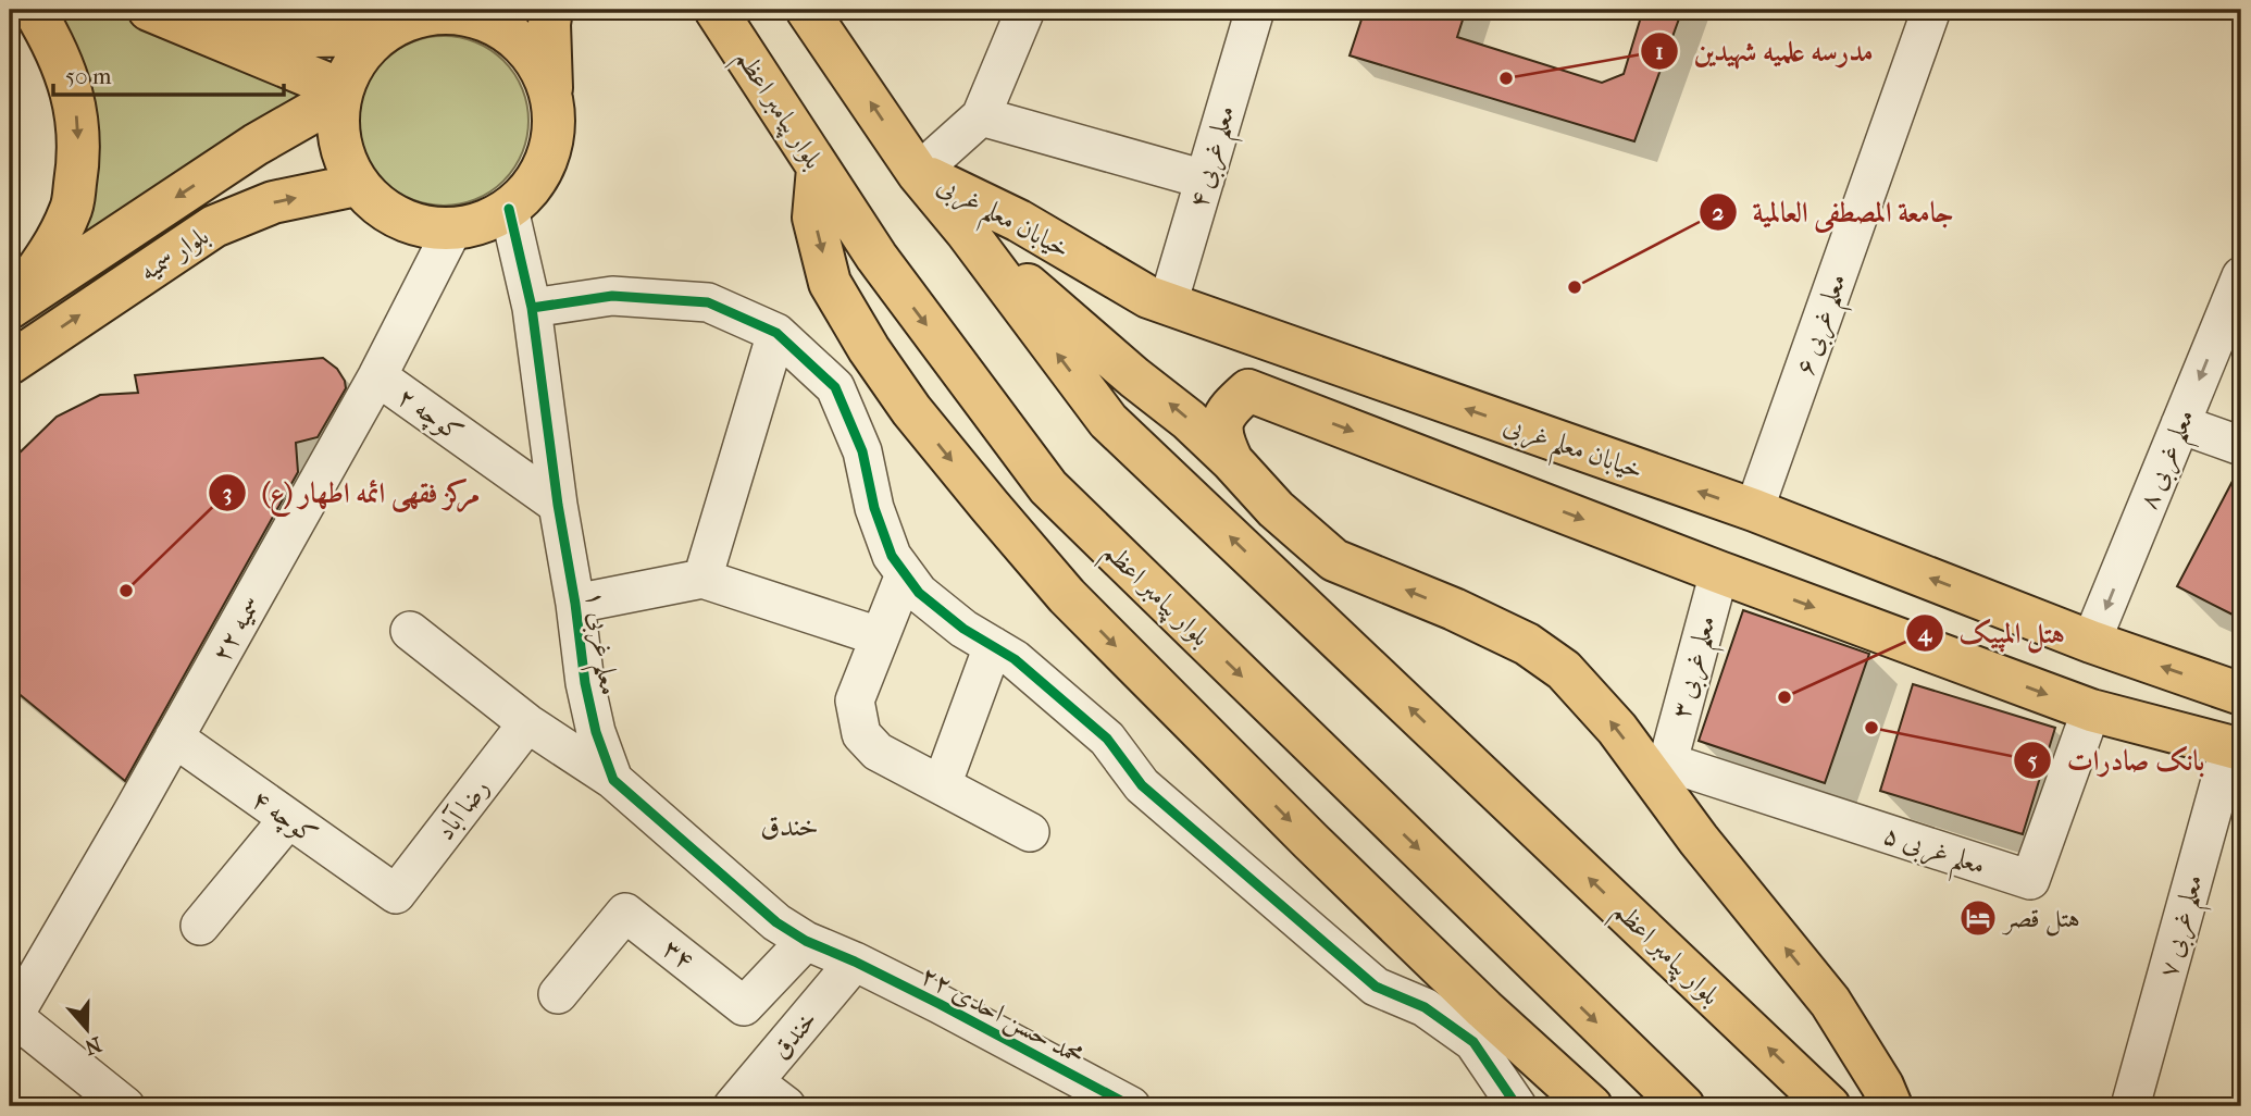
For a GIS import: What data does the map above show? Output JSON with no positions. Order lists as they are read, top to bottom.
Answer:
{
  "streets": {
    "main road": ["بلوار پیامبر اعظم", "خیابان معلم غربی", "بلوار سمیه"],
    "street": [
      "معلم غربی ۴",
      "معلم غربی ۶",
      "کوچه ۲",
      "معلم غربی ۸",
      "سمیه ۲۲",
      "معلم غربی ۱",
      "معلم غربی ۳",
      "رضا آباد",
      "کوچه ۴",
      "معلم غربی ۵",
      "معلم غربی ۷",
      "۳۴",
      "۲۲ محمد حسن احدی",
      "خندق"
    ]
  },
  "crossings": [
    ["معلم غربی ۴", "خیابان معلم غربی"],
    ["خیابان معلم غربی", "معلم غربی ۶"],
    ["خیابان معلم غربی", "معلم غربی ۸"],
    ["بلوار سمیه", "سمیه ۲۲"],
    ["بلوار سمیه", "معلم غربی ۱"],
    ["کوچه ۲", "سمیه ۲۲"],
    ["کوچه ۲", "معلم غربی ۱"],
    ["سمیه ۲۲", "معلم غربی ۱"],
    ["سمیه ۲۲", "کوچه ۴"],
    ["معلم غربی ۱", "۳۴"],
    ["معلم غربی ۱", "۲۲ محمد حسن احدی"],
    ["معلم غربی ۱", "خندق"],
    ["معلم غربی ۳", "معلم غربی ۵"],
    ["رضا آباد", "کوچه ۴"],
    ["۲۲ محمد حسن احدی", "خندق"]
  ],
  "one_way": ["معلم غربی ۸"],
  "districts": ["خندق"],
  "places": {
    "other": [
      "مدرسه علمیه شهیدین",
      "جامعة المصطفی العالمیة",
      "مرکز فقهی ائمه اطهار (ع)",
      "هتل المپیک",
      "بانک صادرات"
    ],
    "hotel": ["هتل قصر"]
  },
  "scale_bar": "50 m",
  "north": "bottom"
}
